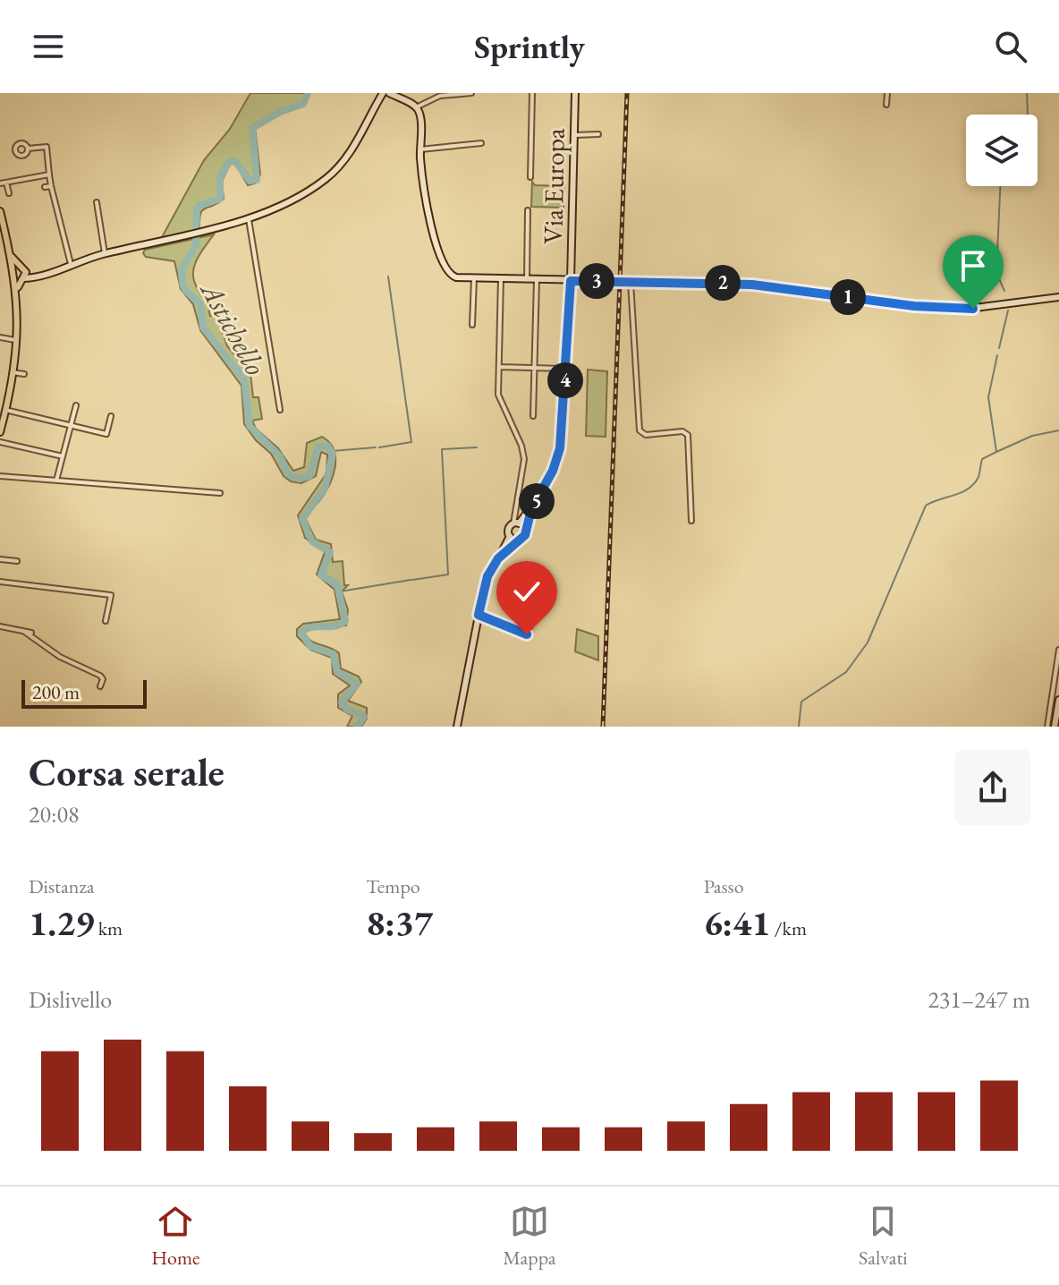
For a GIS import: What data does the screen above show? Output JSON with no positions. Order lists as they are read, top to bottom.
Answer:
{
  "streets": {
    "street": ["Via Europa"]
  },
  "water": ["Astichello"],
  "scale_bar": "200 m",
  "page": {
    "header": "Sprintly",
    "pins": [
      "3",
      "2",
      "1",
      "4",
      "5"
    ],
    "scale": "200 m",
    "heading": ["Corsa serale", "20:08"],
    "stats": [
      ["Distanza", "1.29 km"],
      ["Tempo", "8:37"],
      ["Passo", "6:41 /km"]
    ],
    "chart": ["Dislivello", "231–247 m"],
    "tabs": ["Home", "Mappa", "Salvati"]
  }
}
